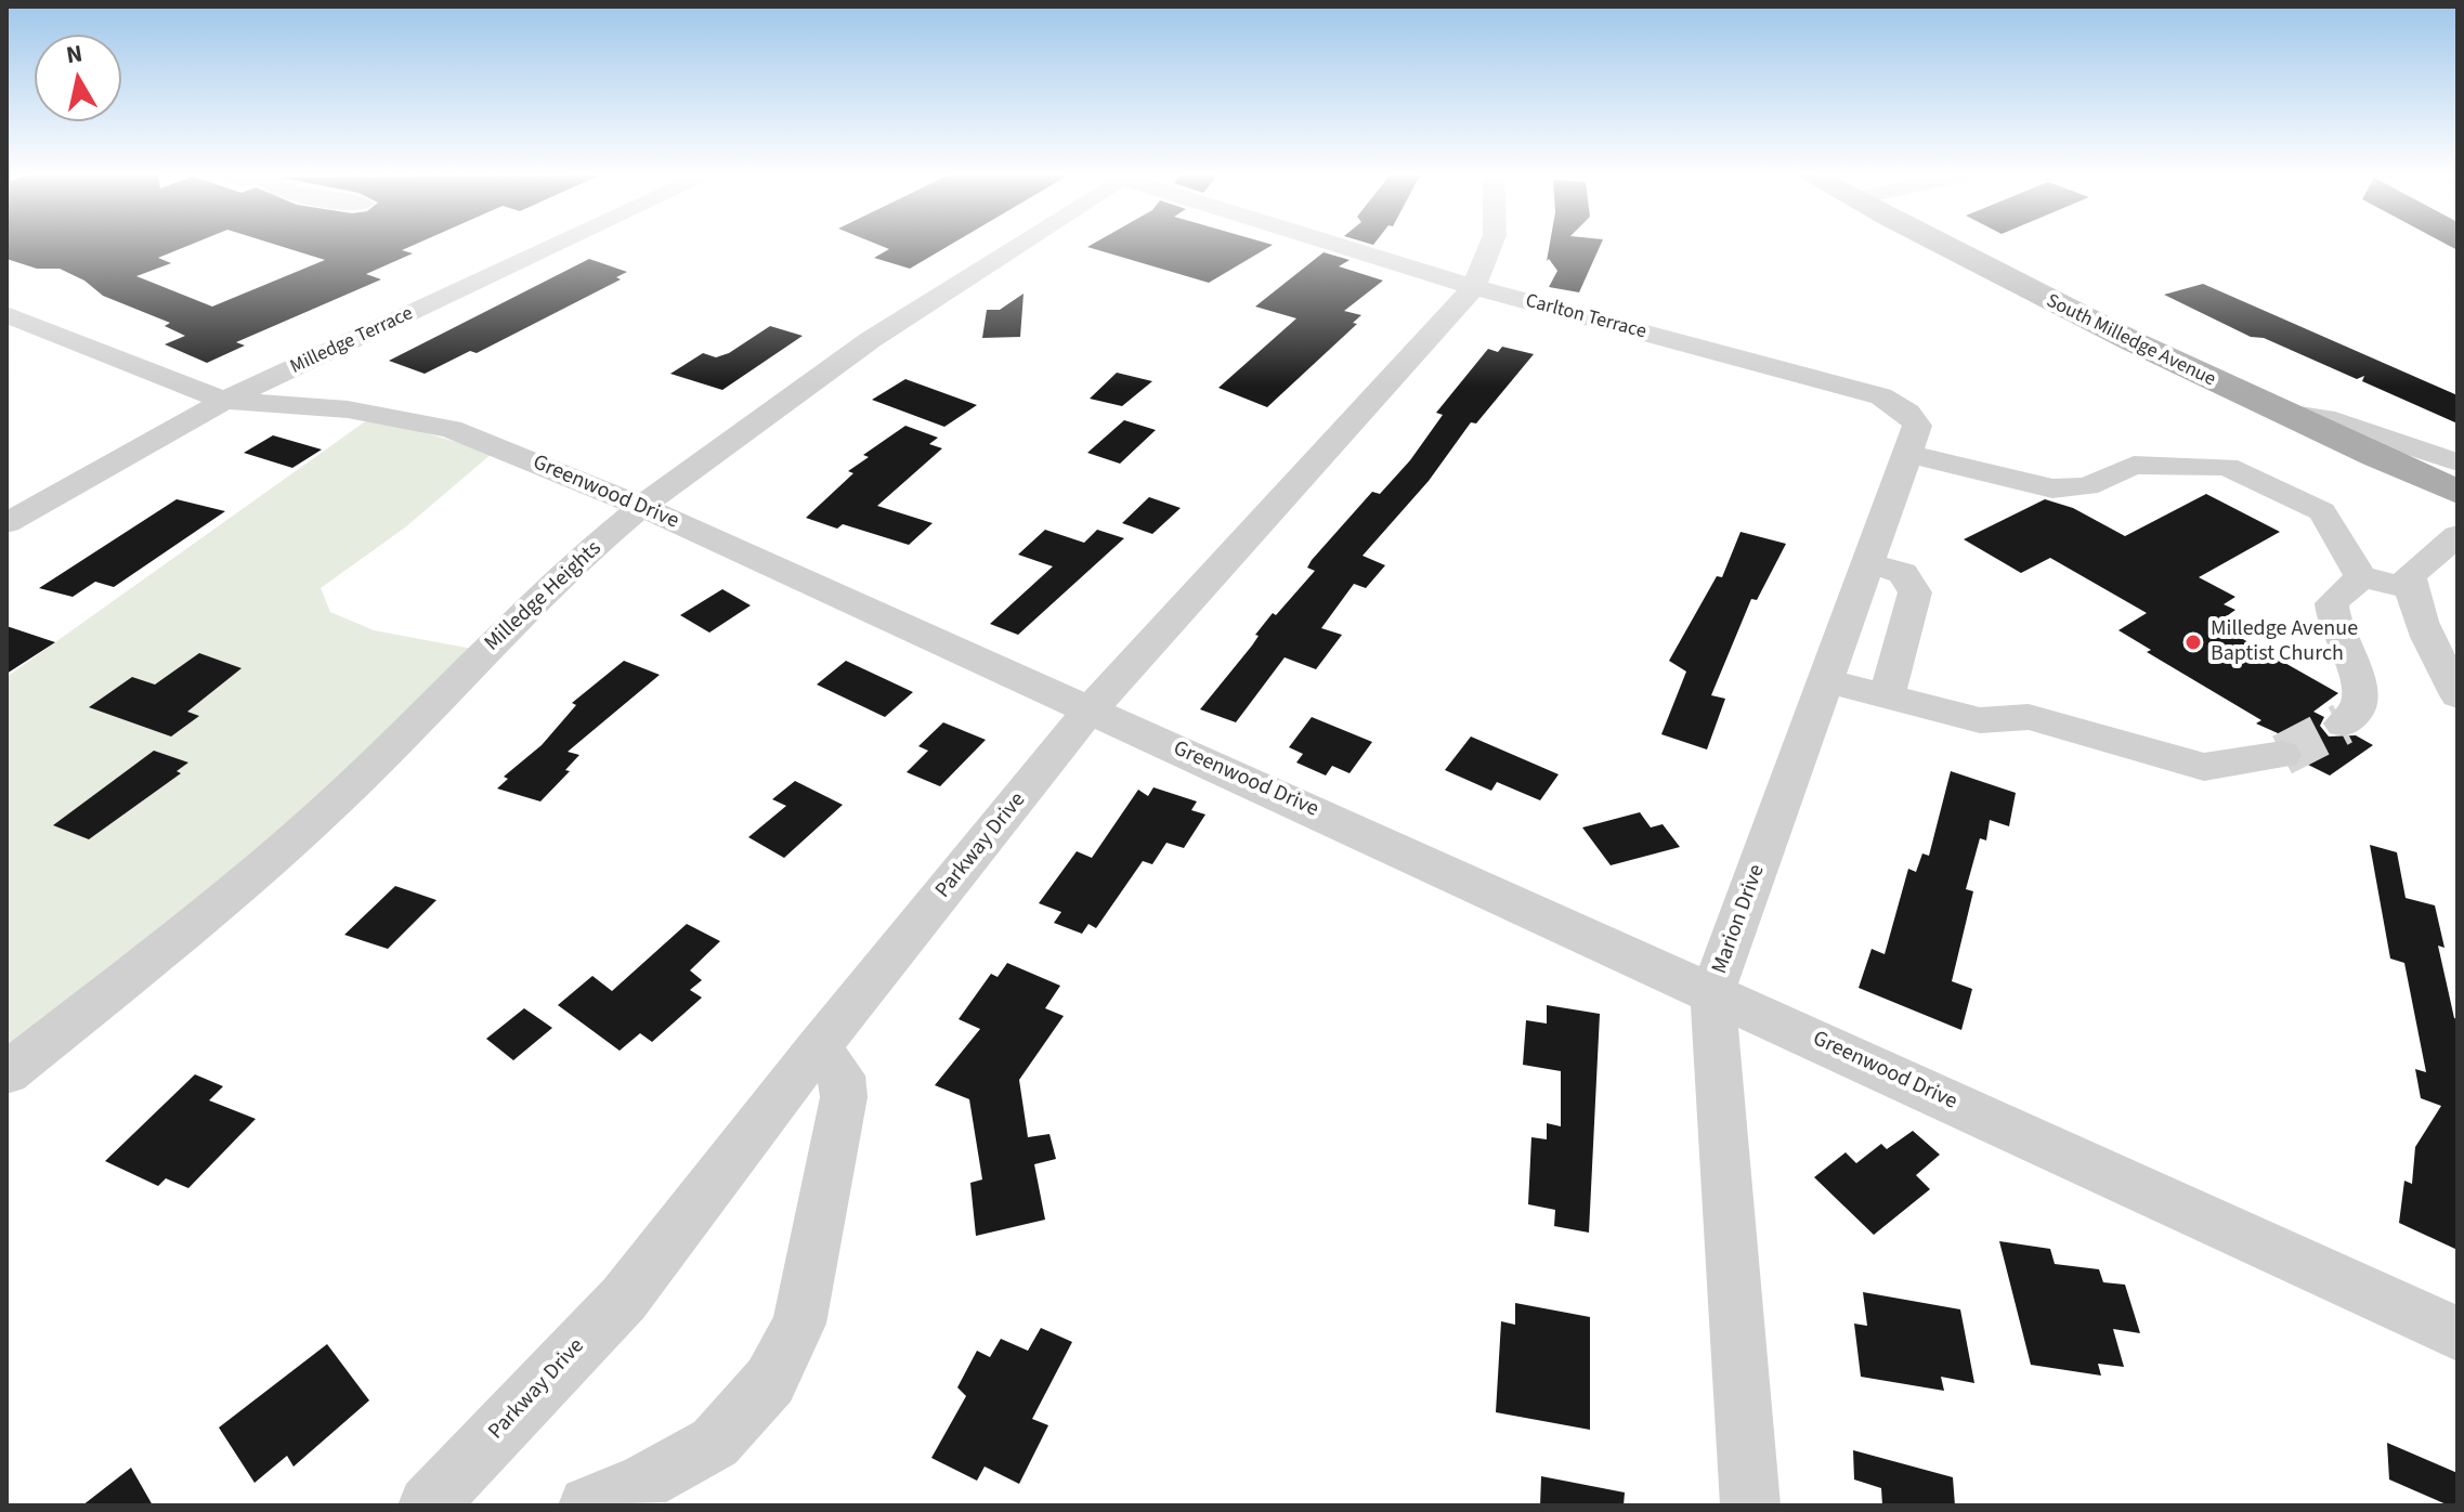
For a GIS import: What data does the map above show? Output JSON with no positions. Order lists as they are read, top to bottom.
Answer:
{
  "streets": {
    "main road": ["South Milledge Avenue"],
    "street": [
      "Carlton Terrace",
      "Milledge Terrace",
      "Greenwood Drive",
      "Milledge Heights",
      "Parkway Drive",
      "Marion Drive"
    ]
  },
  "crossings": [
    ["Carlton Terrace", "Parkway Drive"],
    ["Carlton Terrace", "Marion Drive"],
    ["Milledge Terrace", "Greenwood Drive"],
    ["Greenwood Drive", "Milledge Heights"],
    ["Greenwood Drive", "Parkway Drive"],
    ["Greenwood Drive", "Marion Drive"]
  ],
  "places": ["Milledge Avenue Baptist Church"],
  "north": "top"
}
